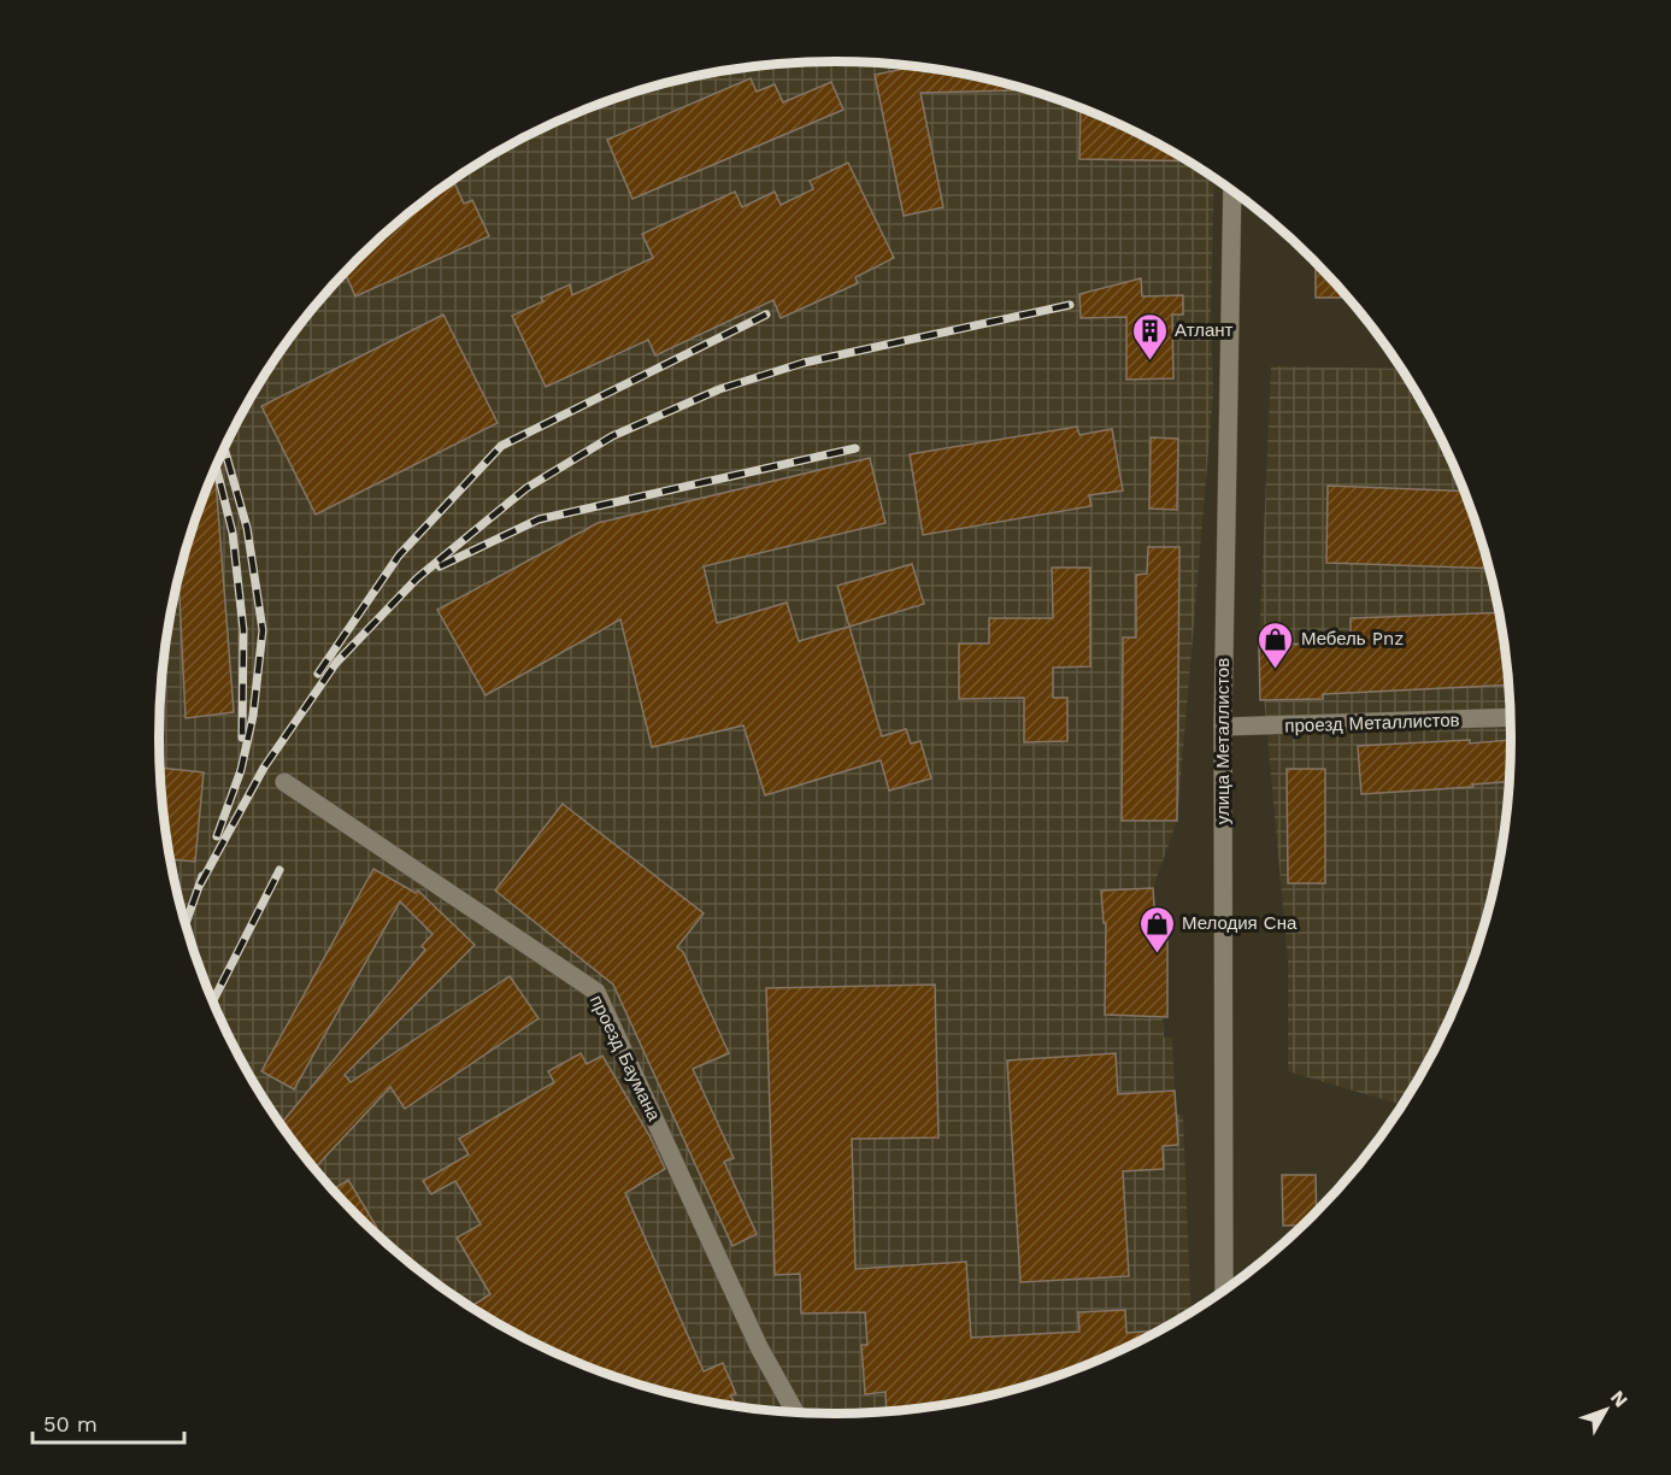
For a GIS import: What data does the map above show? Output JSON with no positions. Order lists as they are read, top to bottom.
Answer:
{
  "streets": {
    "street": ["проезд Металлистов", "улица Металлистов", "проезд Баумана"]
  },
  "crossings": [
    ["проезд Металлистов", "улица Металлистов"]
  ],
  "places": {
    "building": ["Атлант"],
    "shop": ["Мебель Pnz", "Мелодия Сна"]
  },
  "scale_bar": "50 m",
  "north": "top right"
}
